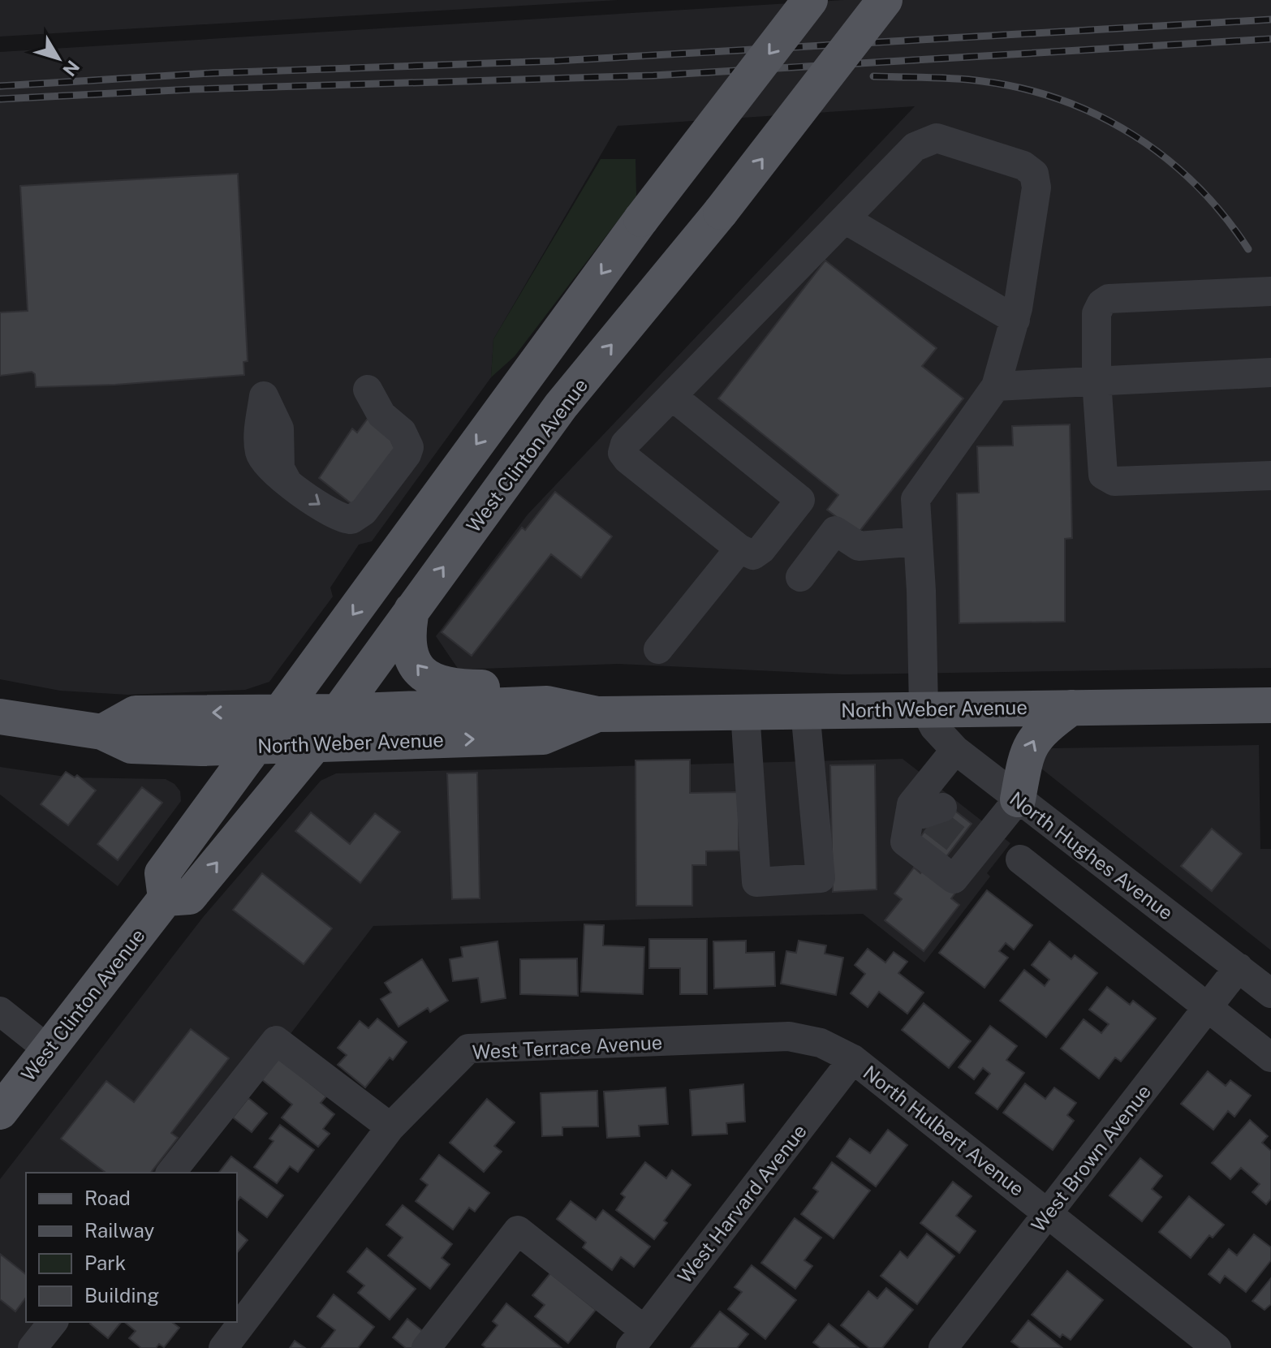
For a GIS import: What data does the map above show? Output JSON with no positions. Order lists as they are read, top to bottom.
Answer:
{
  "streets": {
    "main road": ["West Clinton Avenue", "North Weber Avenue"],
    "street": [
      "North Hughes Avenue",
      "West Terrace Avenue",
      "North Hulbert Avenue",
      "West Brown Avenue",
      "West Harvard Avenue"
    ]
  },
  "crossings": [
    ["West Clinton Avenue", "North Weber Avenue"],
    ["North Weber Avenue", "North Hughes Avenue"],
    ["North Hughes Avenue", "West Brown Avenue"],
    ["West Terrace Avenue", "North Hulbert Avenue"],
    ["West Terrace Avenue", "West Harvard Avenue"],
    ["North Hulbert Avenue", "West Brown Avenue"],
    ["North Hulbert Avenue", "West Harvard Avenue"]
  ],
  "legend": [
    "Road",
    "Railway",
    "Park",
    "Building"
  ],
  "north": "bottom right"
}
